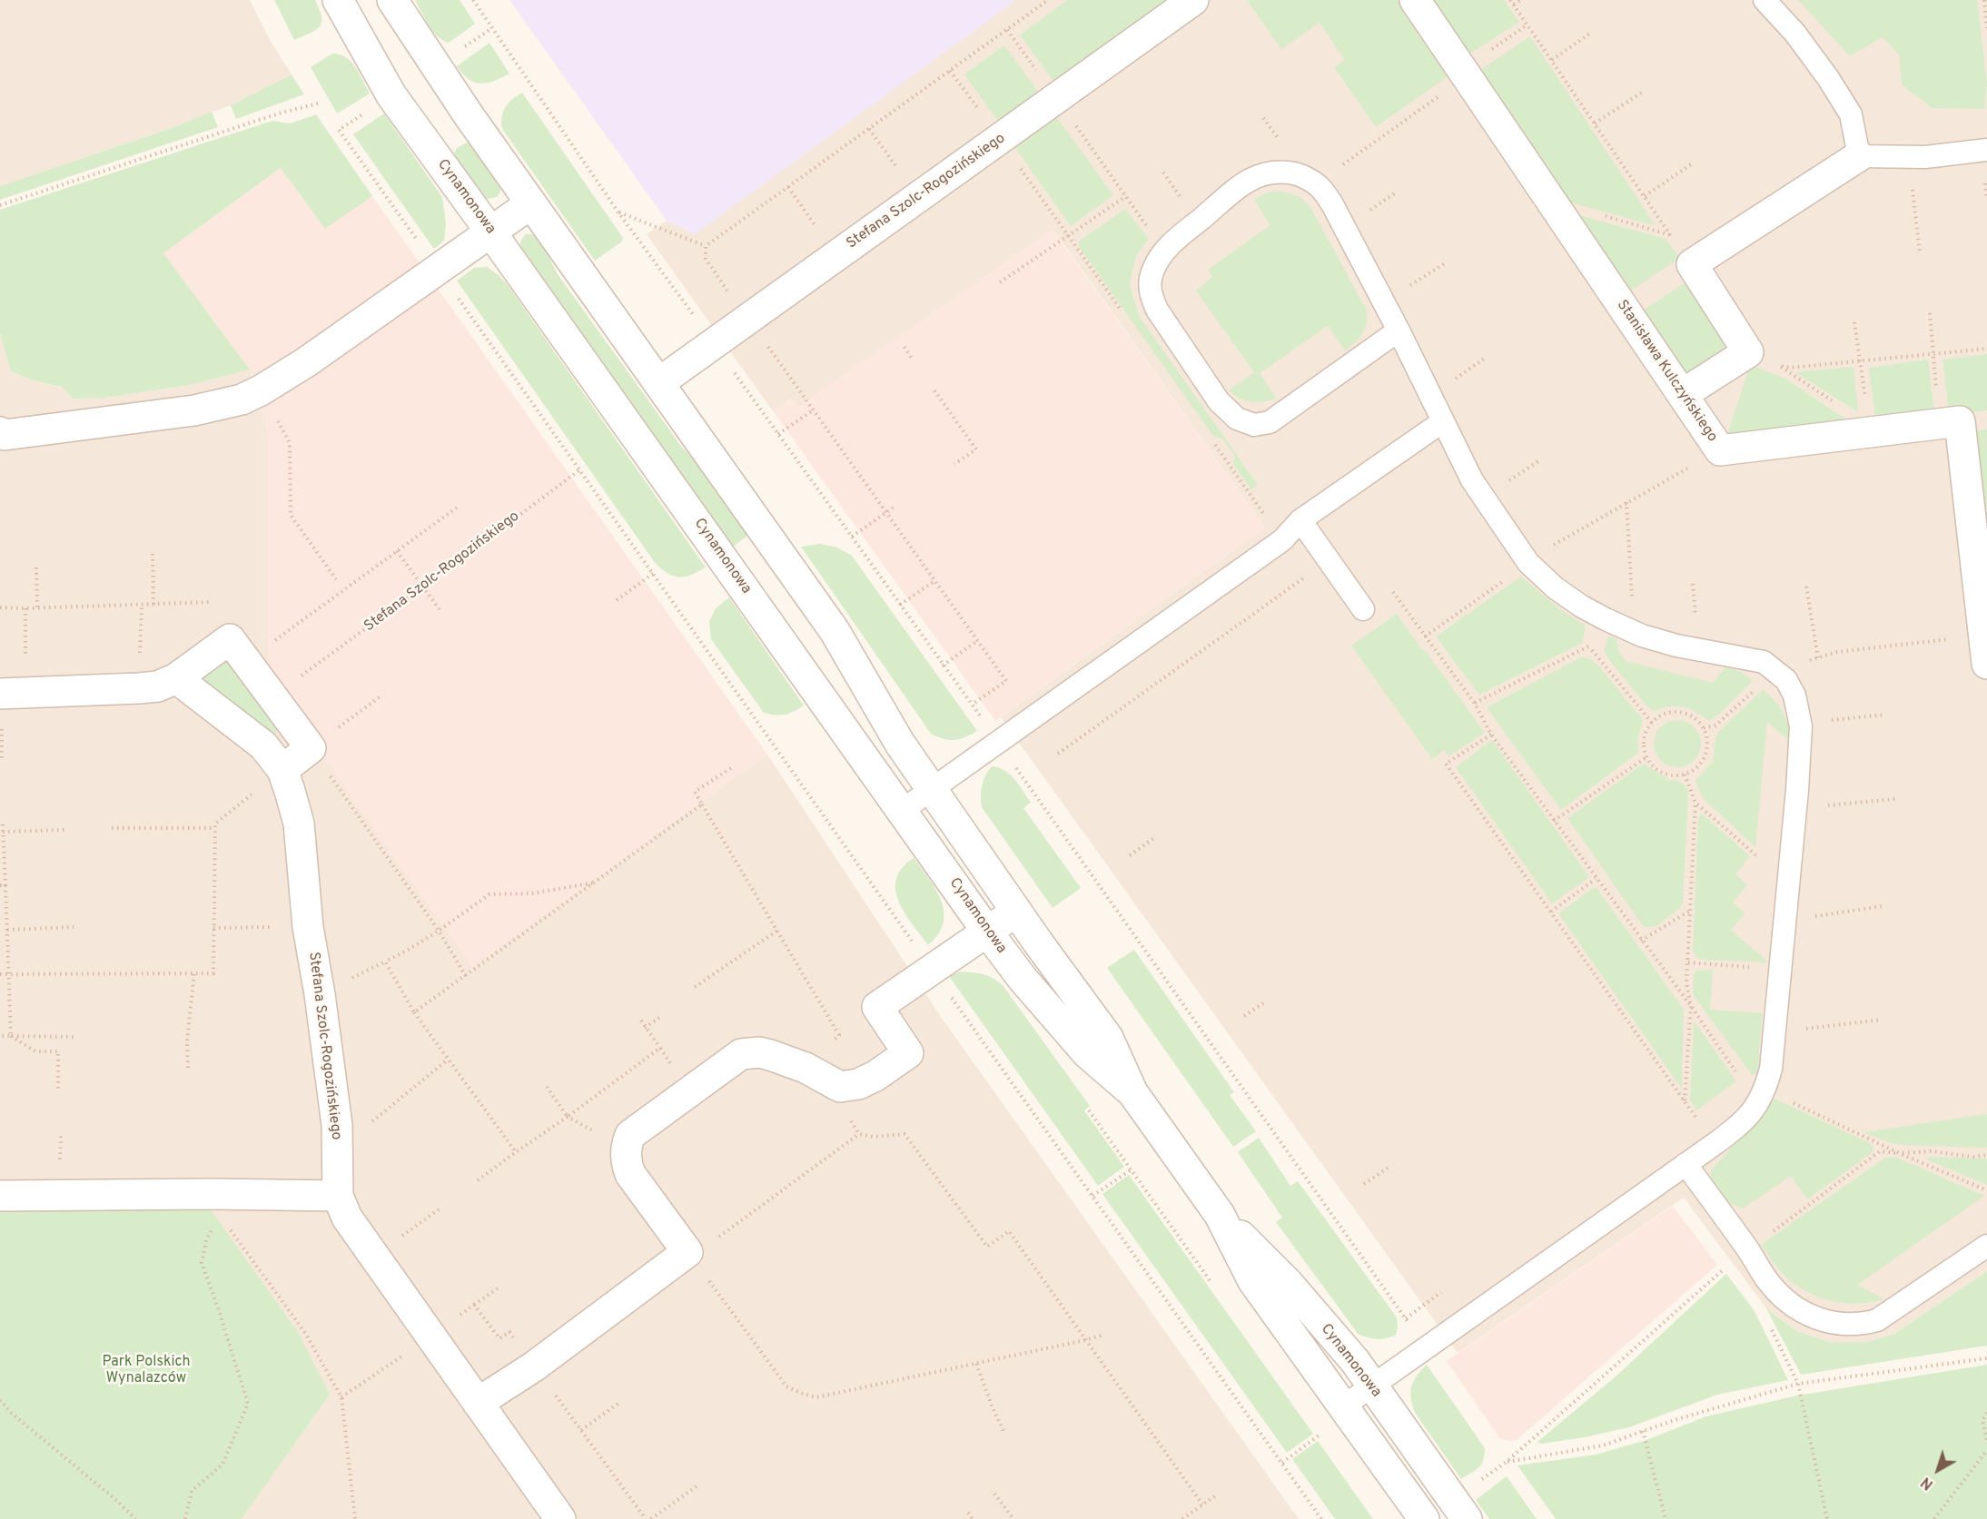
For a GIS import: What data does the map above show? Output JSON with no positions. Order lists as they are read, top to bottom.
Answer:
{
  "streets": {
    "street": ["Stefana Szolc-Rogozińskiego", "Cynamonowa", "Stanisława Kulczyńskiego"]
  },
  "crossings": [
    ["Stefana Szolc-Rogozińskiego", "Cynamonowa"]
  ],
  "parks": ["Park Polskich Wynalazców"],
  "north": "bottom left"
}
